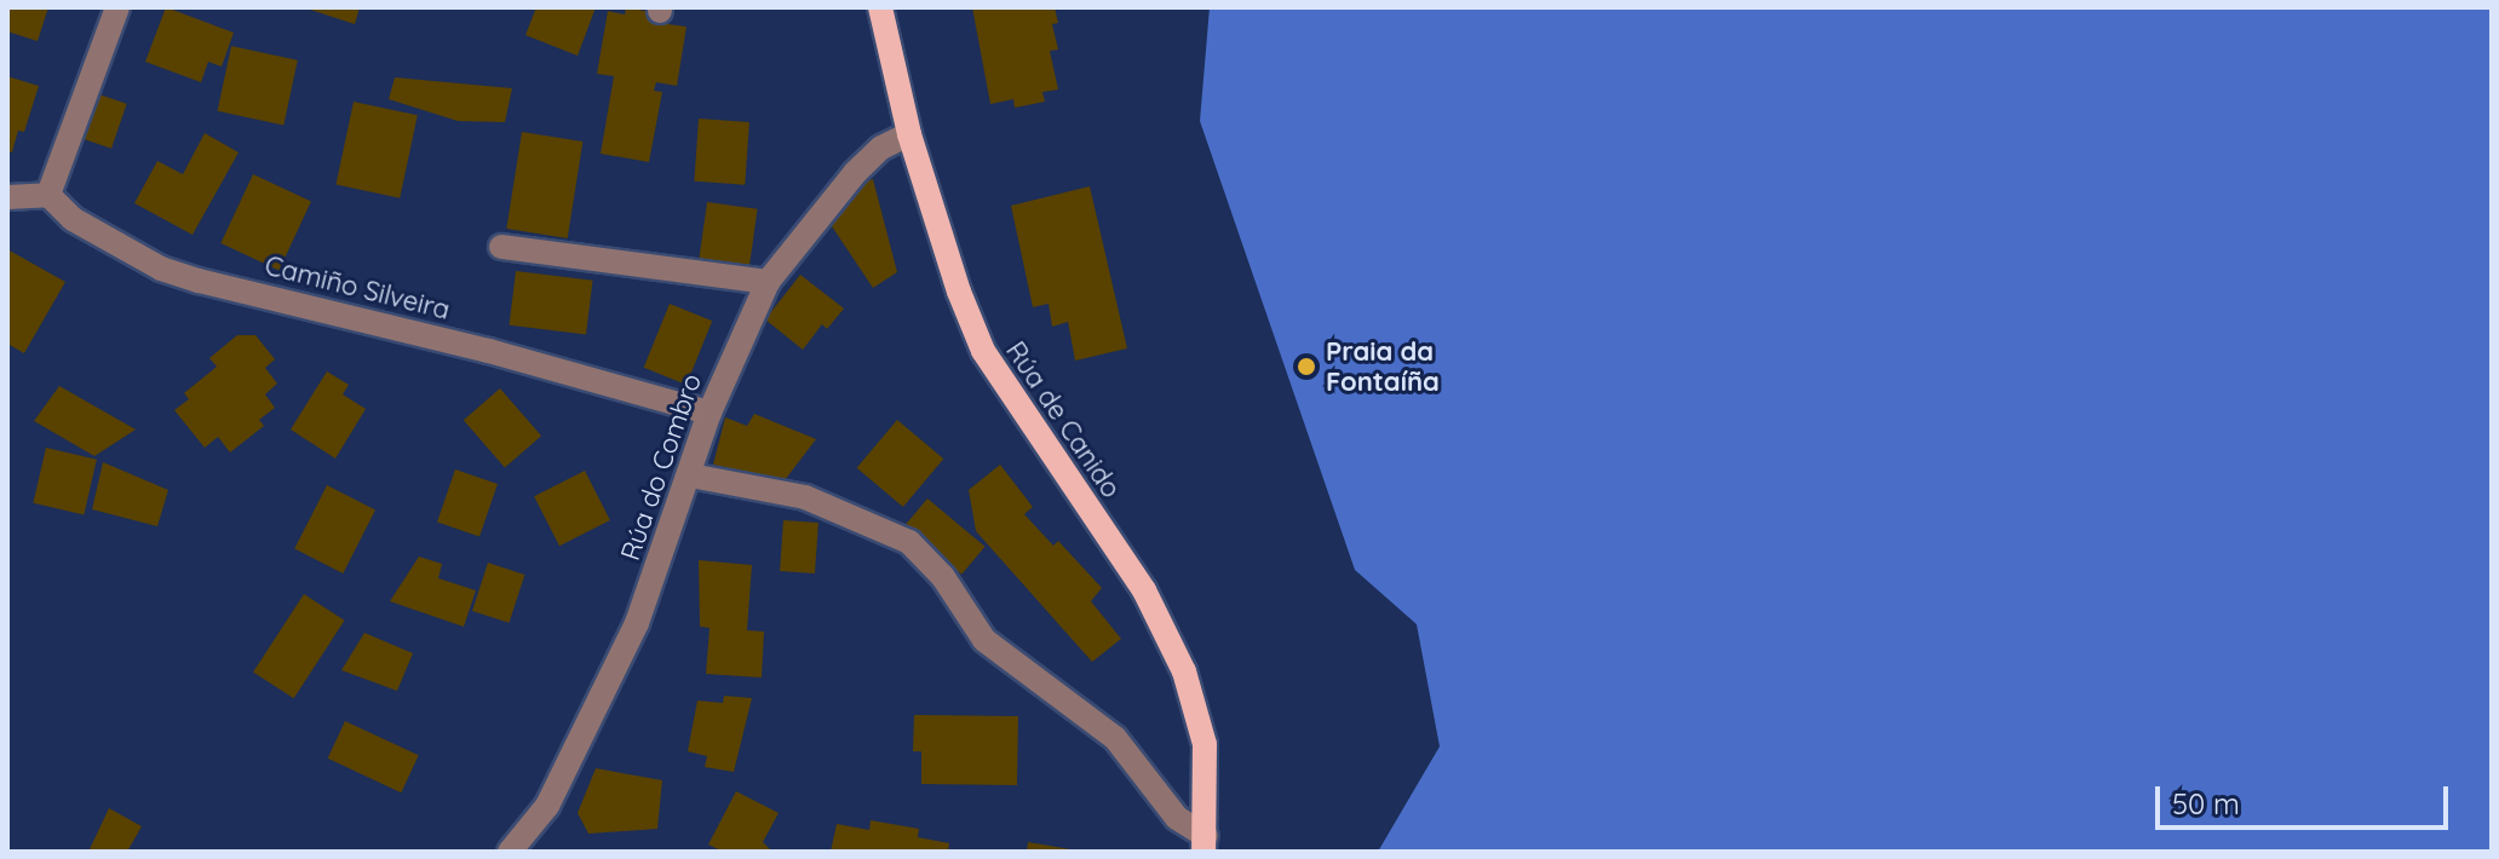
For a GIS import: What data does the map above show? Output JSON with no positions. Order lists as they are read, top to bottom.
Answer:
{
  "streets": {
    "main road": ["Rúa de Canido"],
    "street": ["Camiño Silveira", "Rúa do Combro"]
  },
  "crossings": [
    ["Camiño Silveira", "Rúa do Combro"],
    ["Rúa de Canido", "Rúa do Combro"]
  ],
  "places": ["Praia da Fontaíña"],
  "scale_bar": "50 m"
}
